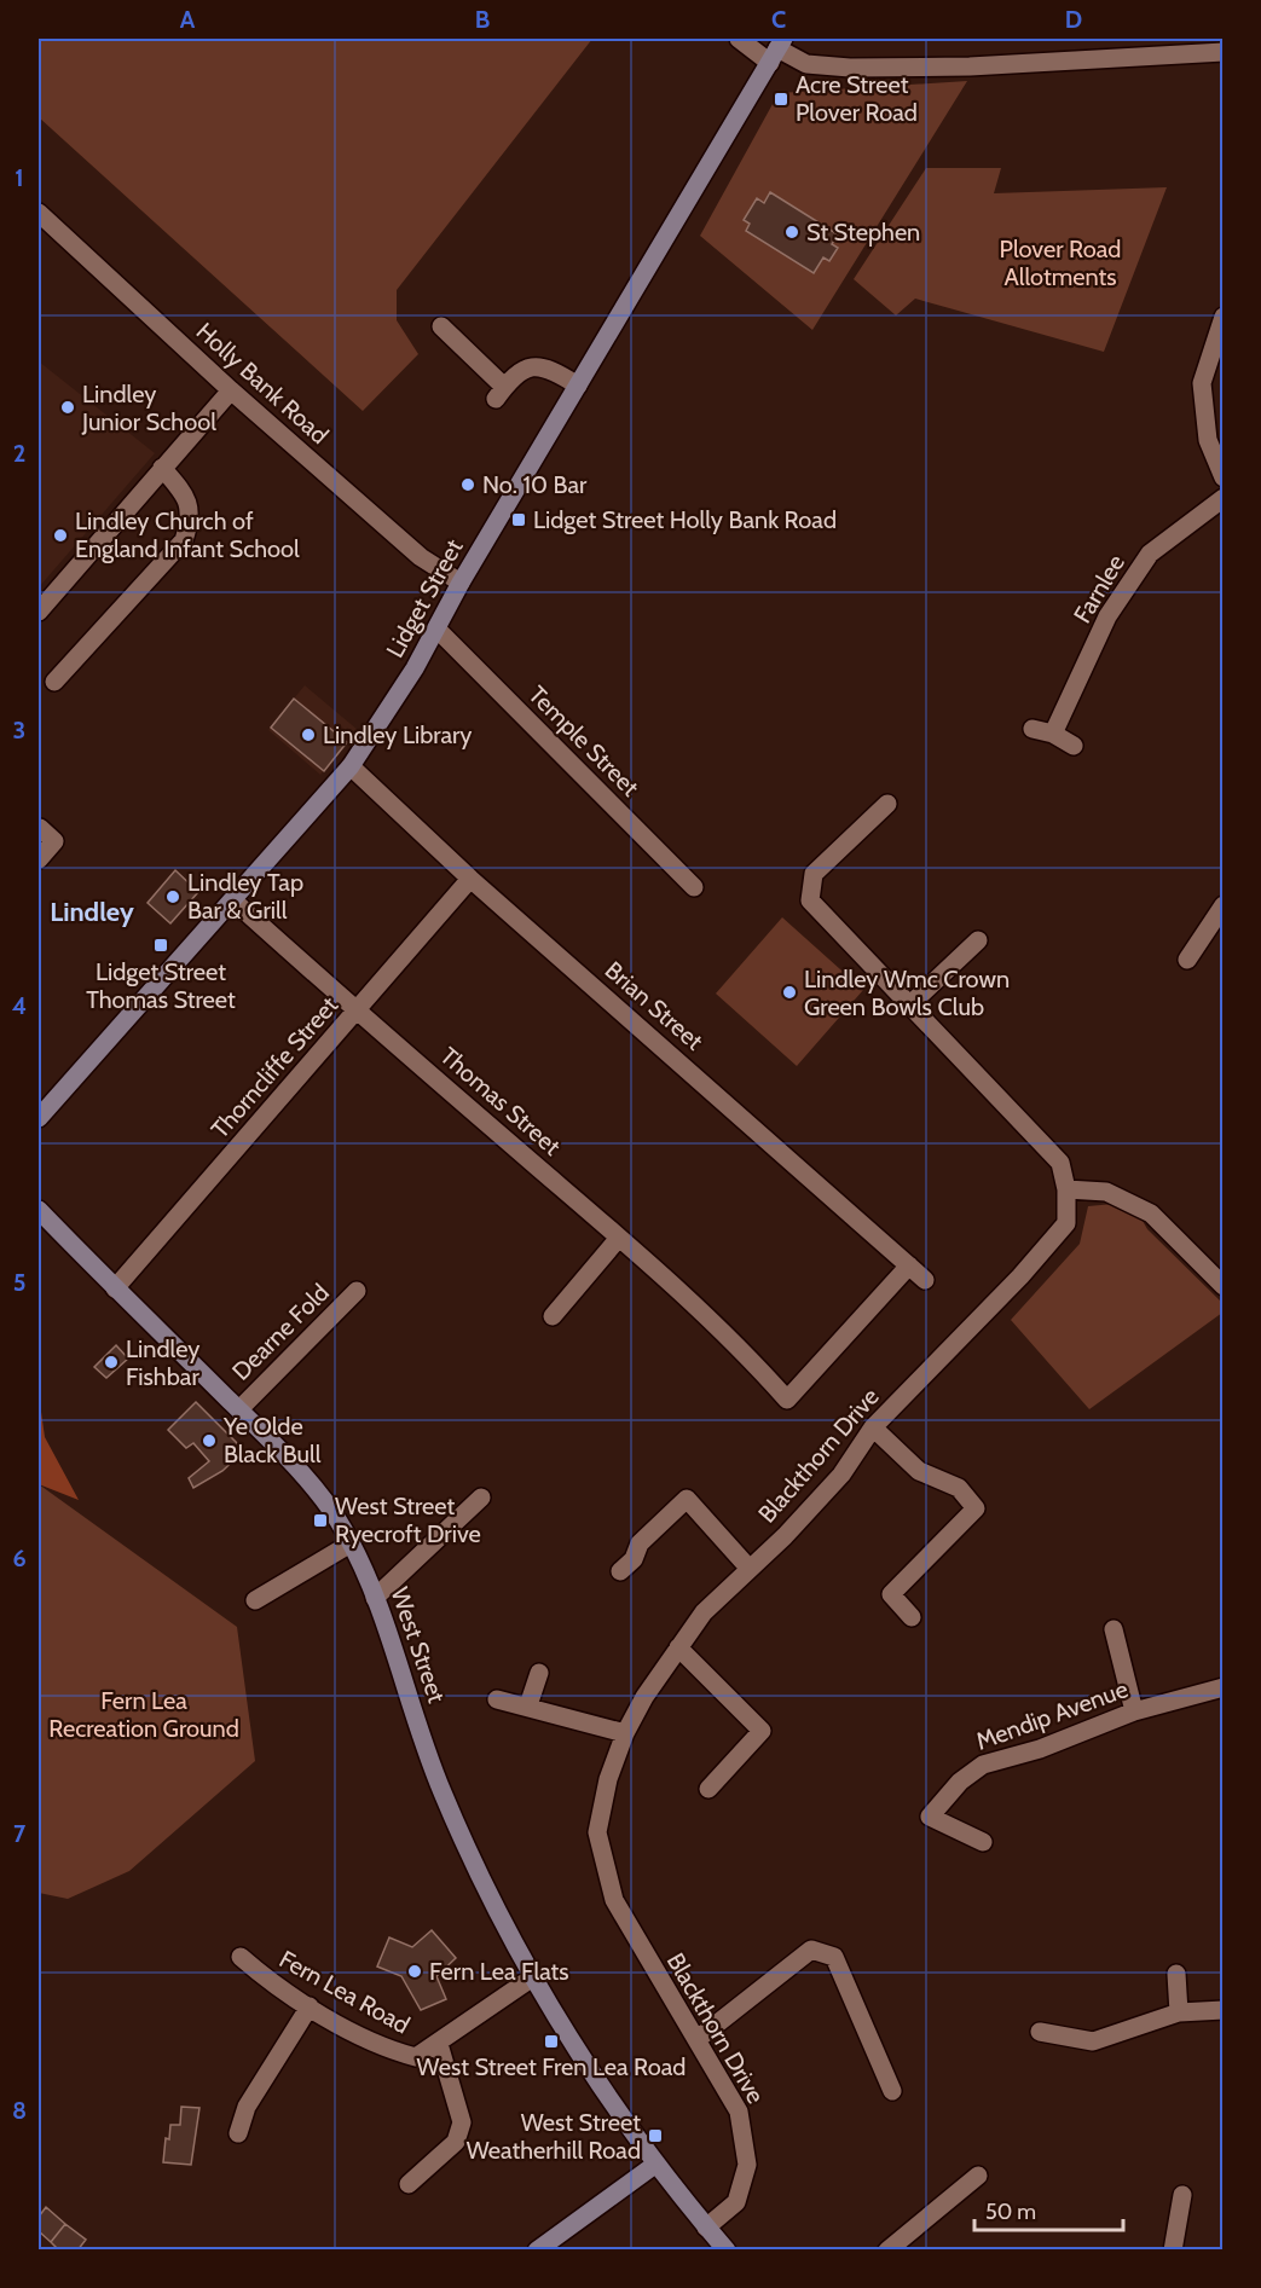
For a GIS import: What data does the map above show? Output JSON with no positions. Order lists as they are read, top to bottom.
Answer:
{
  "streets": {
    "street": [
      "Holly Bank Road",
      "Farnlee",
      "Lidget Street",
      "Temple Street",
      "Brian Street",
      "Thorncliffe Street",
      "Thomas Street",
      "Dearne Fold",
      "Blackthorn Drive",
      "West Street",
      "Mendip Avenue",
      "Fern Lea Road"
    ]
  },
  "crossings": [
    ["Holly Bank Road", "Lidget Street"],
    ["Lidget Street", "Temple Street"],
    ["Lidget Street", "Brian Street"],
    ["Lidget Street", "Thomas Street"],
    ["Brian Street", "Thorncliffe Street"],
    ["Brian Street", "Thomas Street"],
    ["Thorncliffe Street", "Thomas Street"],
    ["Thorncliffe Street", "West Street"],
    ["Dearne Fold", "West Street"],
    ["Blackthorn Drive", "West Street"],
    ["West Street", "Fern Lea Road"]
  ],
  "districts": ["Lindley"],
  "parks": ["Plover Road Allotments", "Fern Lea Recreation Ground"],
  "places": {
    "transit": [
      "Acre Street Plover Road",
      "Lidget Street Holly Bank Road",
      "Lidget Street Thomas Street",
      "West Street Ryecroft Drive",
      "West Street Fren Lea Road",
      "West Street Weatherhill Road"
    ],
    "other": [
      "St Stephen",
      "Lindley Junior School",
      "No. 10 Bar",
      "Lindley Church of England Infant School",
      "Lindley Library",
      "Lindley Tap Bar & Grill",
      "Lindley Wmc Crown Green Bowls Club",
      "Lindley Fishbar",
      "Ye Olde Black Bull",
      "Fern Lea Flats"
    ]
  },
  "scale_bar": "50 m",
  "grid": {
    "columns": [
      "A",
      "B",
      "C",
      "D"
    ],
    "rows": [
      "1",
      "2",
      "3",
      "4",
      "5",
      "6",
      "7",
      "8"
    ]
  }
}
